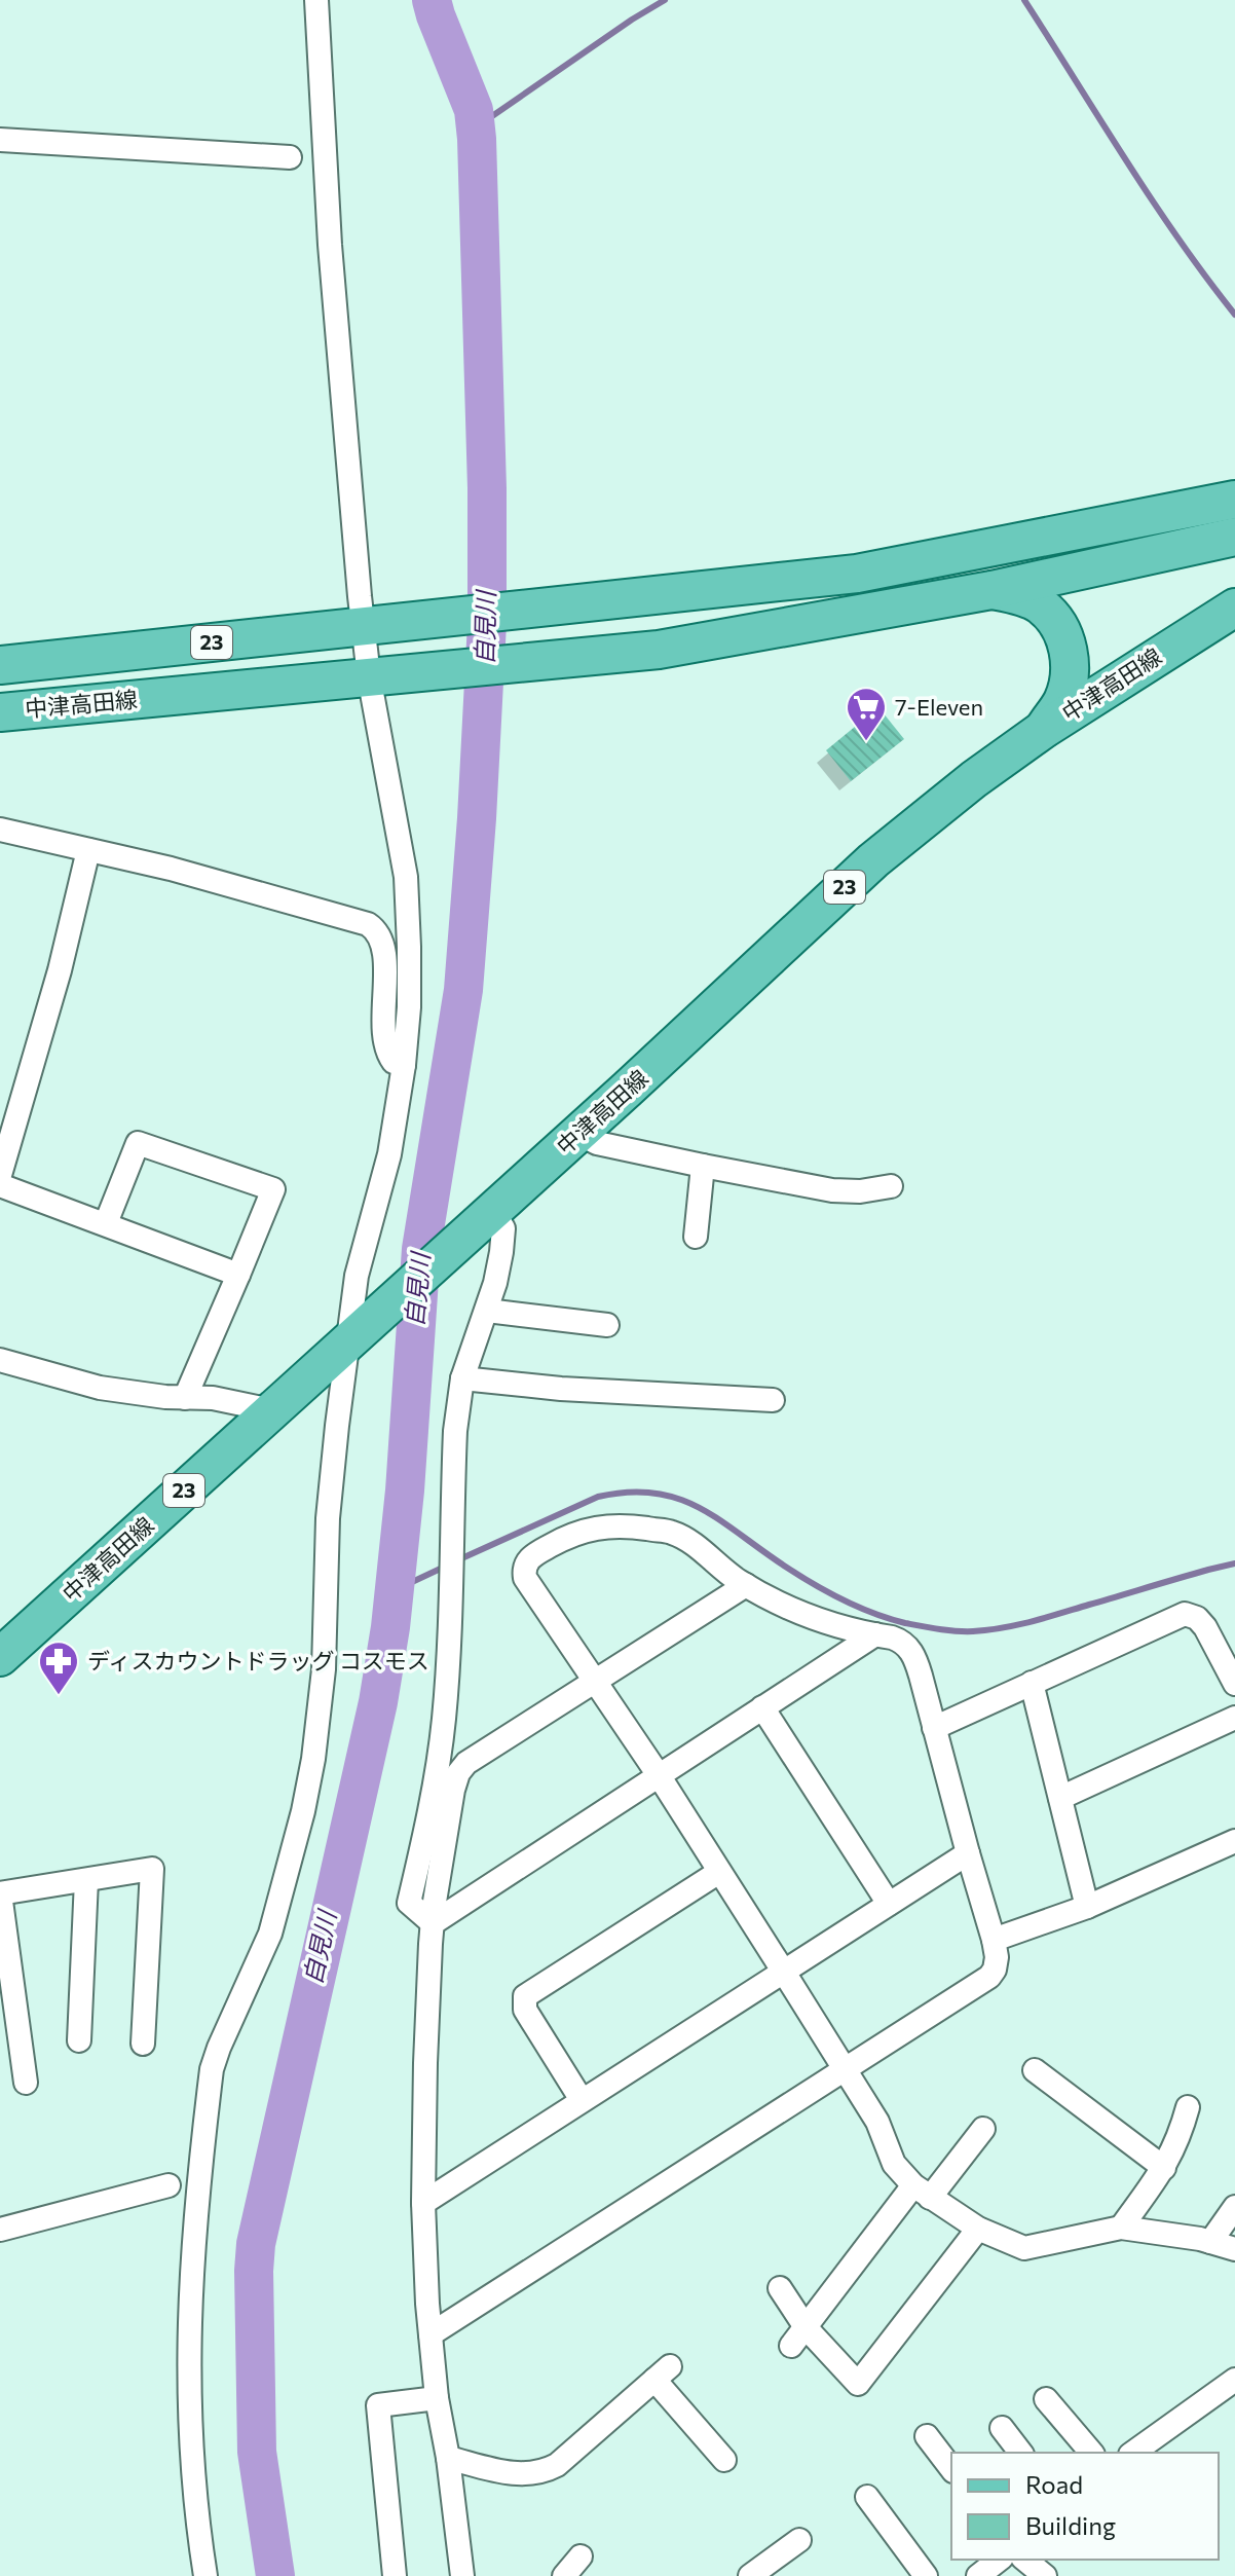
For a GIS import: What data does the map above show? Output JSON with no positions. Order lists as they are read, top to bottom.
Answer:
{
  "streets": {
    "main road": ["23", "中津高田線"]
  },
  "water": ["自見川"],
  "places": {
    "supermarket": ["7-Eleven"],
    "pharmacy": ["ディスカウントドラッグ コスモス"]
  },
  "legend": ["Road", "Building"]
}
